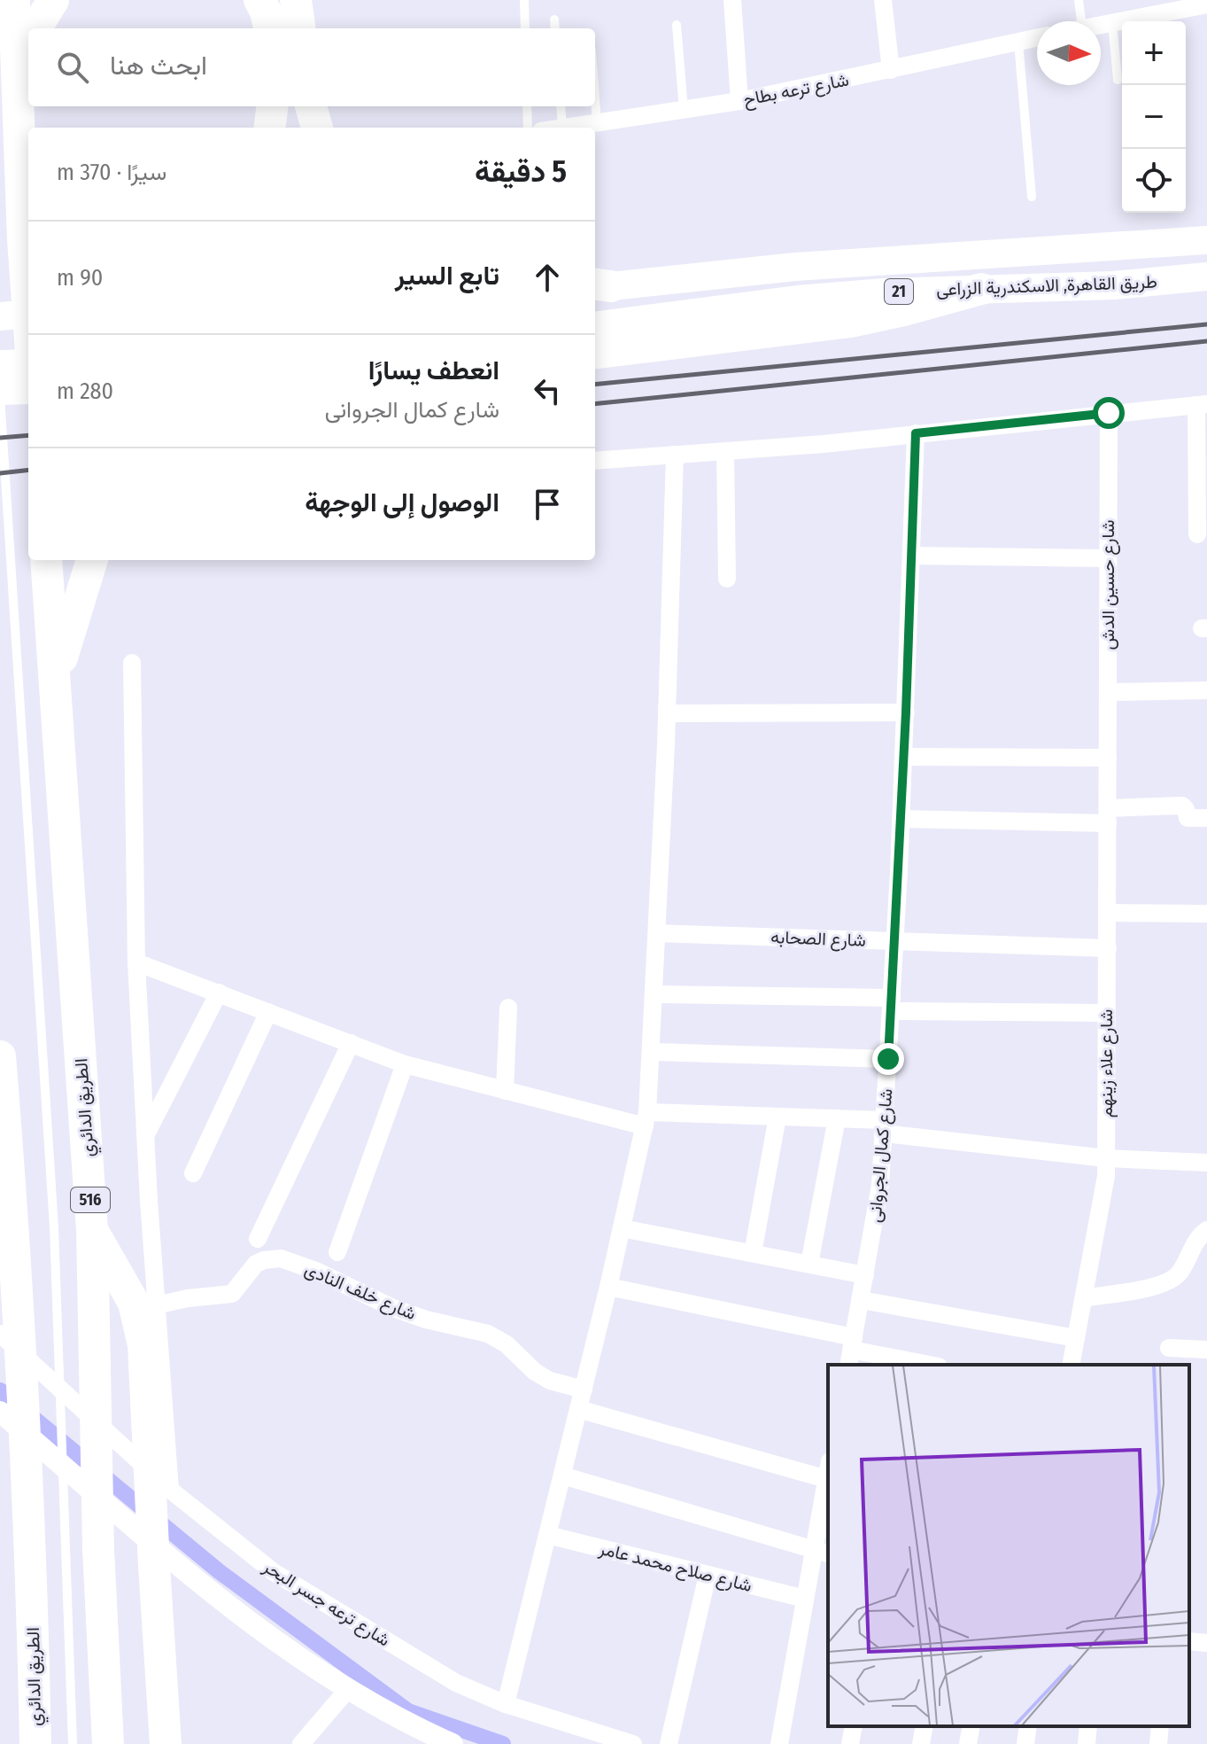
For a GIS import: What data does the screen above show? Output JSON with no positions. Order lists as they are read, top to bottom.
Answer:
{
  "streets": {
    "highway": [
      "طريق القاهرة, الاسكندرية الزراعى",
      "21",
      "الطريق الدائري",
      "516"
    ],
    "street": [
      "شارع ترعه بطاح",
      "شارع حسين الدش",
      "شارع الصحابه",
      "شارع علاء زينهم",
      "شارع كمال الجروانى",
      "شارع خلف النادى",
      "شارع صلاح محمد عامر",
      "شارع ترعه جسر البحر"
    ]
  },
  "crossings": [
    ["شارع حسين الدش", "شارع علاء زينهم"],
    ["شارع الصحابه", "شارع علاء زينهم"],
    ["شارع الصحابه", "شارع كمال الجروانى"]
  ],
  "north": "right",
  "page": {
    "map_buttons": ["+", "−"],
    "search": "ابحث هنا",
    "heading": ["5 دقيقة", "سيرًا · 370 m"],
    "list": [
      ["تابع السير", "90 m"],
      ["انعطف يسارًا", "شارع كمال الجروانى", "280 m"],
      "الوصول إلى الوجهة"
    ]
  }
}
